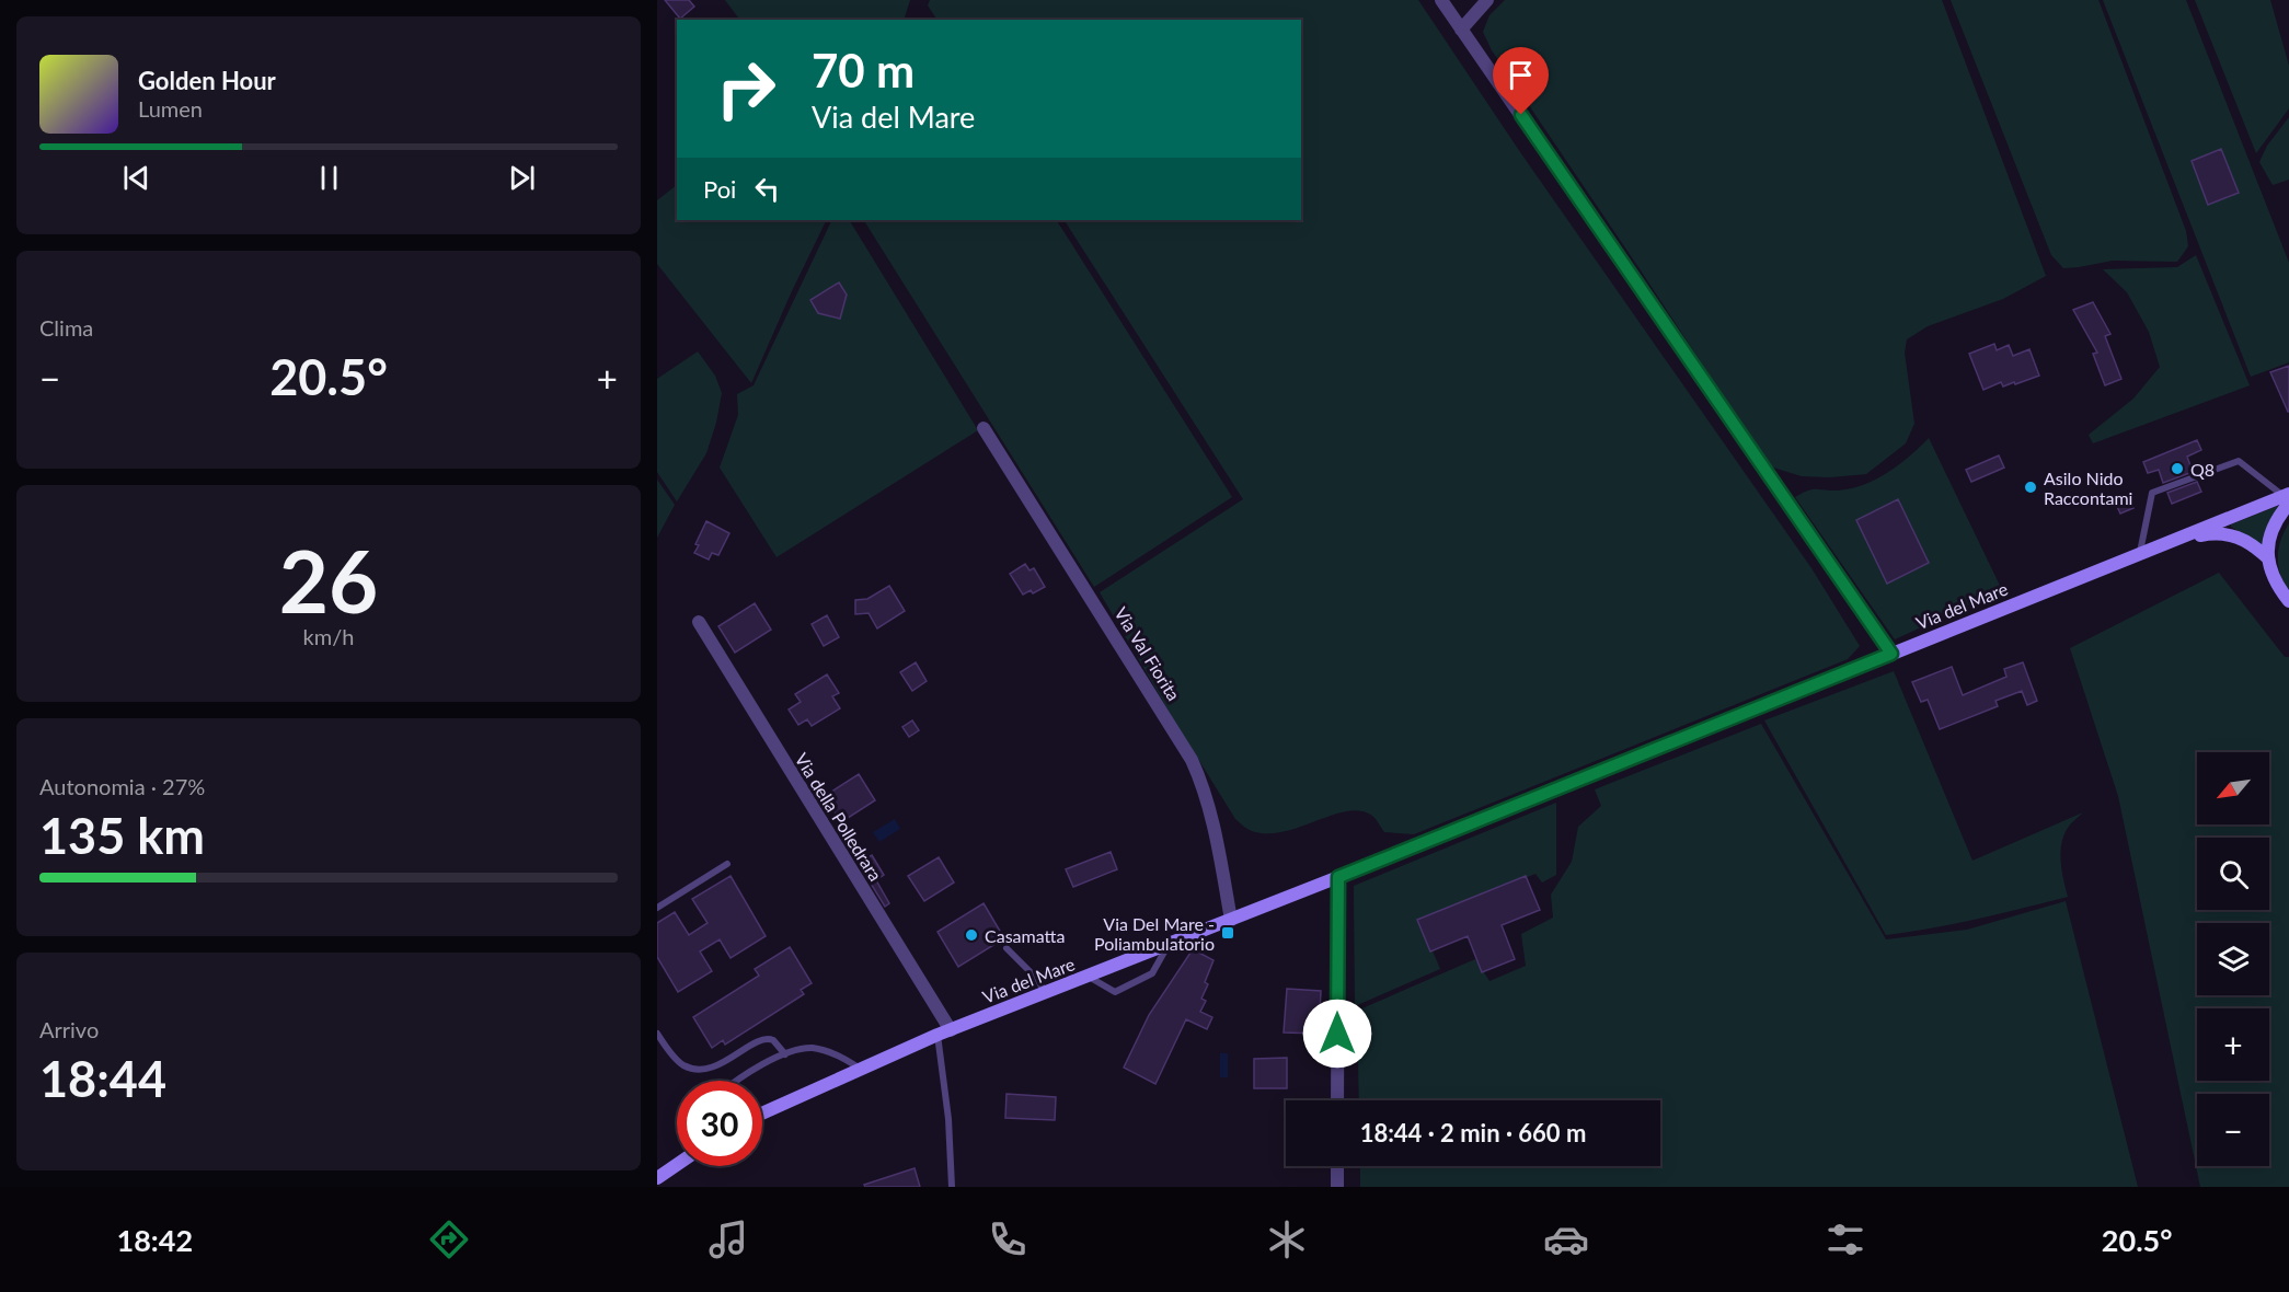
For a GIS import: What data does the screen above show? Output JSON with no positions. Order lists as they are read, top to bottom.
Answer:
{
  "streets": {
    "main road": ["Via del Mare"],
    "street": ["Via Val Fiorita", "Via della Polledrara"]
  },
  "crossings": [
    ["Via del Mare", "Via Val Fiorita"],
    ["Via del Mare", "Via della Polledrara"]
  ],
  "places": {
    "other": ["Q8", "Asilo Nido Raccontami", "Casamatta"],
    "transit": ["Via Del Mare - Poliambulatorio"]
  },
  "north": "bottom left",
  "page": {
    "turn": ["70 m", "Via del Mare"],
    "song": ["Golden Hour", "Lumen"],
    "then": "Poi",
    "tile": [
      "Clima",
      ["26", "km/h"],
      ["Autonomia · 27%", "135 km"],
      ["Arrivo", "18:44"]
    ],
    "heat": ["−", "20.5°", "+"],
    "map_buttons": ["+", "−"],
    "limit": "30",
    "trip": "18:44 · 2 min · 660 m",
    "tabs": ["18:42", "20.5°"]
  }
}
